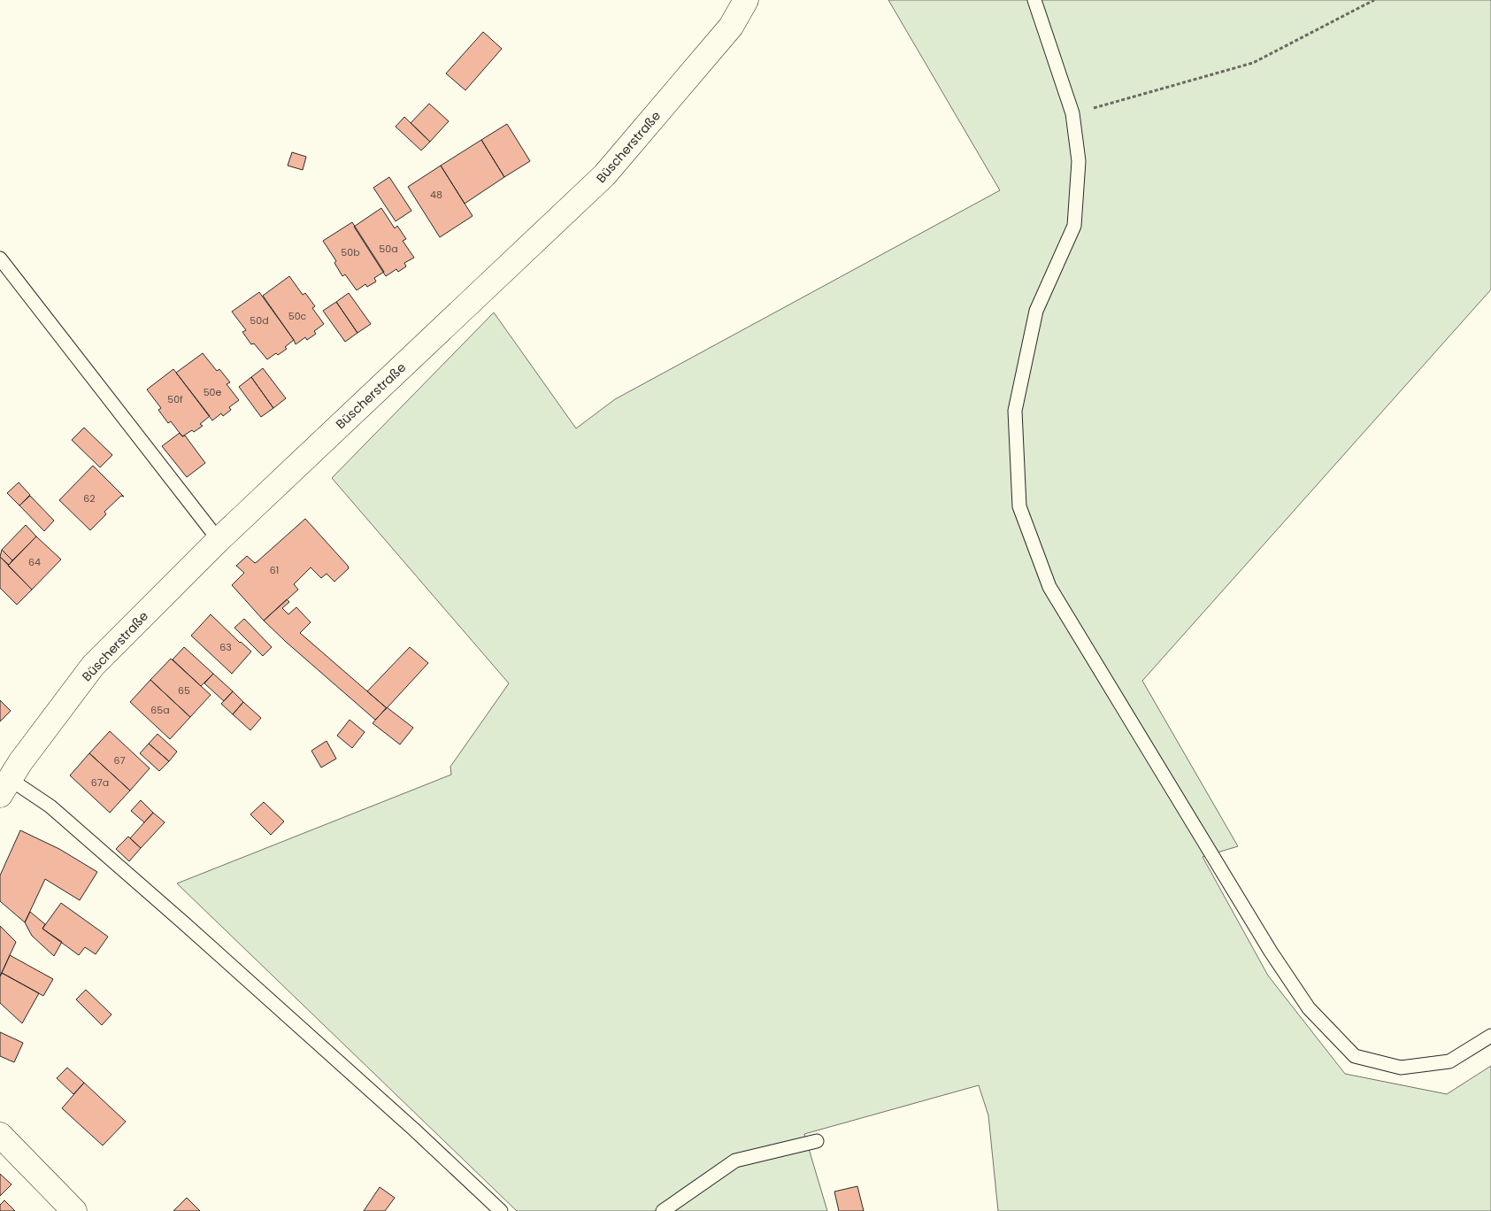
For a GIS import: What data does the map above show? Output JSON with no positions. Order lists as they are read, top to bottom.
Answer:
{
  "streets": {
    "street": ["Büscherstraße"]
  },
  "house_numbers": [
    "48",
    "50a",
    "50b",
    "50c",
    "50d",
    "50e",
    "50f",
    "62",
    "64",
    "61",
    "63",
    "65",
    "65a",
    "67",
    "67a"
  ]
}
